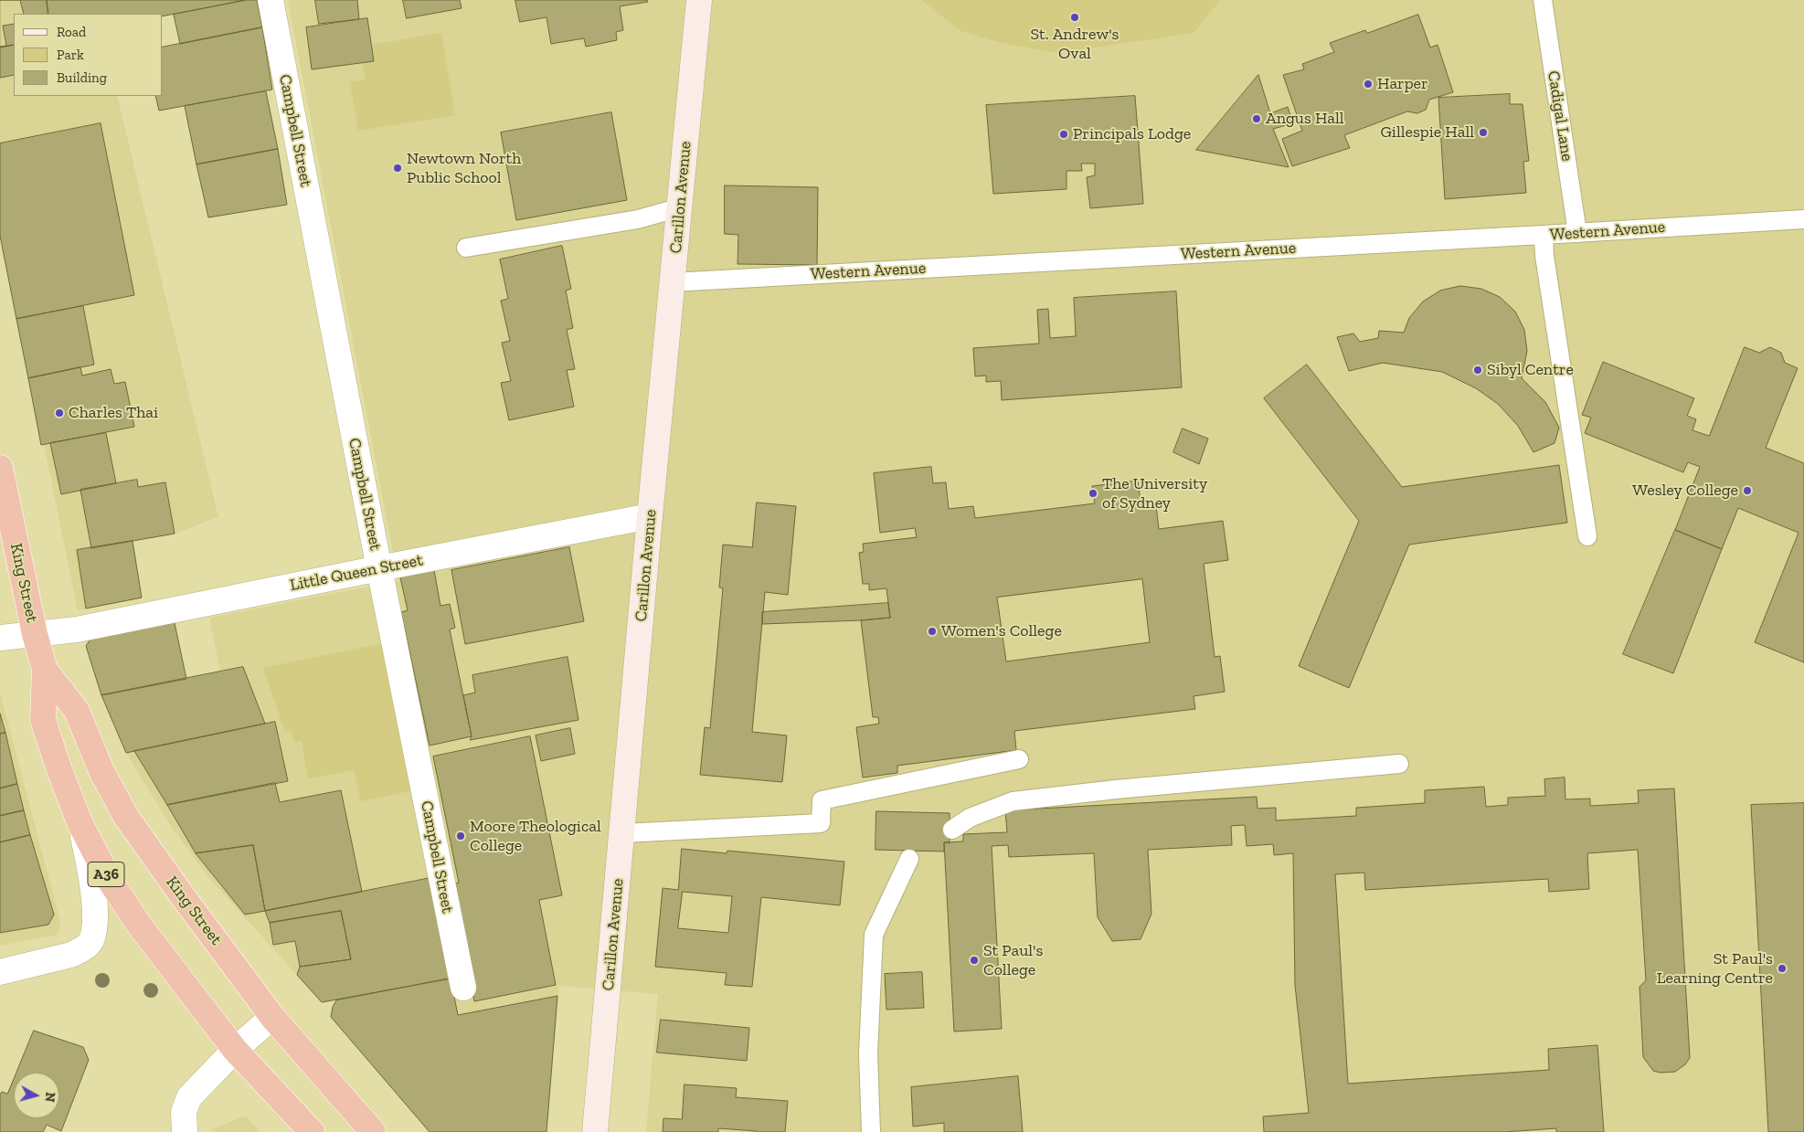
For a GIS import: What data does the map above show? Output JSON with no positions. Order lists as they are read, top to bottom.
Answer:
{
  "streets": {
    "highway": ["King Street", "A36"],
    "main road": ["Carillon Avenue"],
    "street": ["Campbell Street", "Little Queen Street"],
    "lane": ["Cadigal Lane", "Western Avenue"]
  },
  "crossings": [
    ["Cadigal Lane", "Western Avenue"],
    ["Campbell Street", "Little Queen Street"],
    ["Carillon Avenue", "Western Avenue"],
    ["Carillon Avenue", "Little Queen Street"],
    ["Little Queen Street", "King Street"]
  ],
  "places": [
    "St. Andrew's Oval",
    "Harper",
    "Angus Hall",
    "Gillespie Hall",
    "Principals Lodge",
    "Newtown North Public School",
    "Sibyl Centre",
    "Charles Thai",
    "Wesley College",
    "The University of Sydney",
    "Women's College",
    "Moore Theological College",
    "St Paul's College",
    "St Paul's Learning Centre"
  ],
  "legend": ["Road", "Park", "Building"],
  "north": "right"
}
